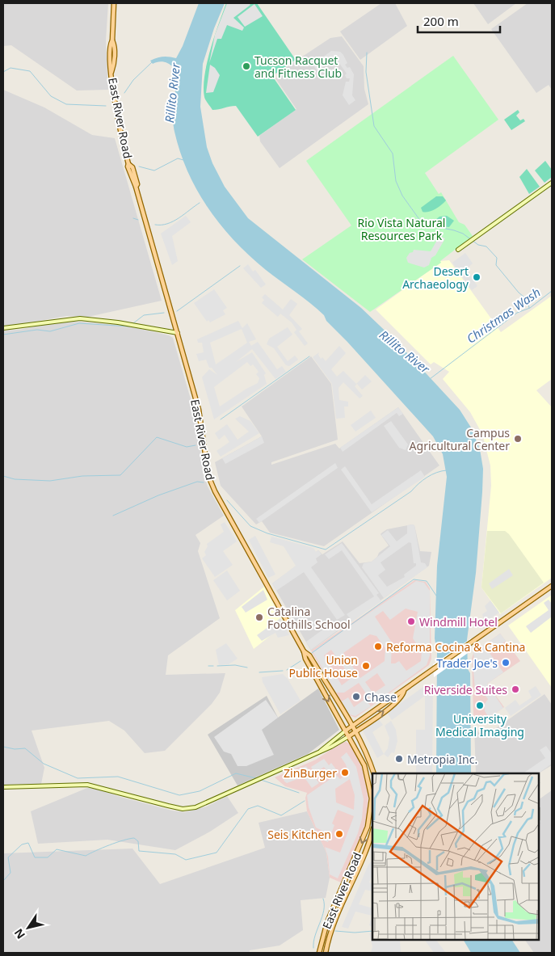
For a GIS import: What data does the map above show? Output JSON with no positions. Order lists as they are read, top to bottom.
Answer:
{
  "streets": {
    "main road": ["East River Road"]
  },
  "water": ["Rillito River", "Christmas Wash"],
  "parks": ["Rio Vista Natural Resources Park"],
  "places": [
    "Tucson Racquet and Fitness Club",
    "Desert Archaeology",
    "Campus Agricultural Center",
    "Catalina Foothills School",
    "Windmill Hotel",
    "Reforma Cocina & Cantina",
    "Trader Joe's",
    "Union Public House",
    "Riverside Suites",
    "Chase",
    "University Medical Imaging",
    "Metropia Inc.",
    "ZinBurger",
    "Seis Kitchen"
  ],
  "scale_bar": "200 m",
  "north": "bottom left"
}
